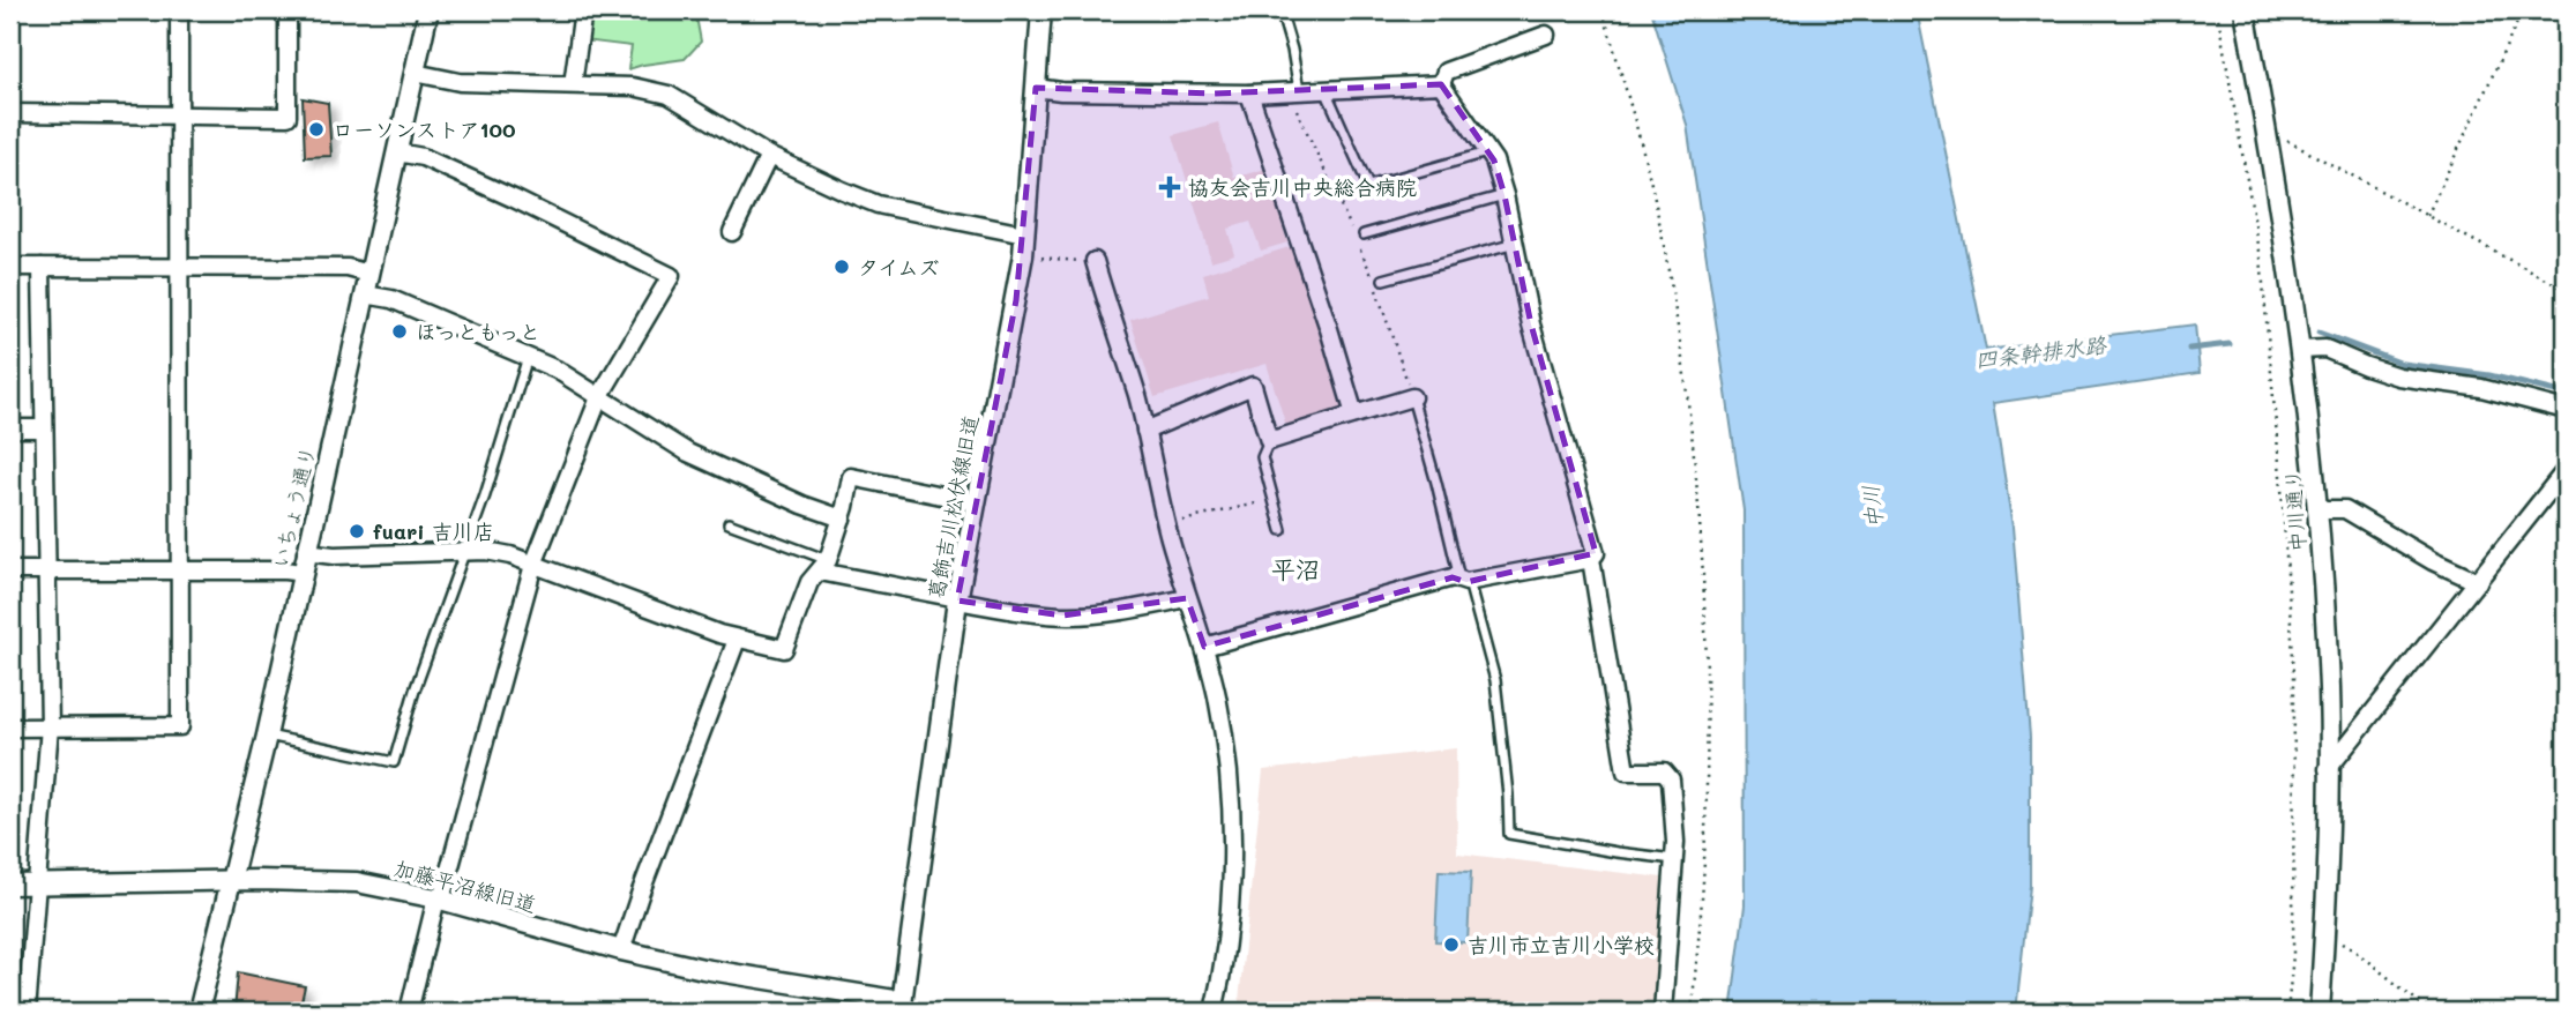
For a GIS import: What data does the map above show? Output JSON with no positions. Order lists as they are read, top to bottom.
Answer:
{
  "streets": {
    "street": [
      "いちょう通り",
      "葛飾吉川松伏線旧道",
      "中川通り",
      "加藤平沼線旧道"
    ]
  },
  "crossings": [
    ["いちょう通り", "加藤平沼線旧道"],
    ["葛飾吉川松伏線旧道", "加藤平沼線旧道"]
  ],
  "districts": ["平沼"],
  "water": ["四条幹排水路", "中川"],
  "places": {
    "other": [
      "ローソンストア100",
      "タイムズ",
      "ほっともっと",
      "fuari 吉川店",
      "吉川市立吉川小学校"
    ],
    "health": ["協友会吉川中央総合病院"]
  }
}
